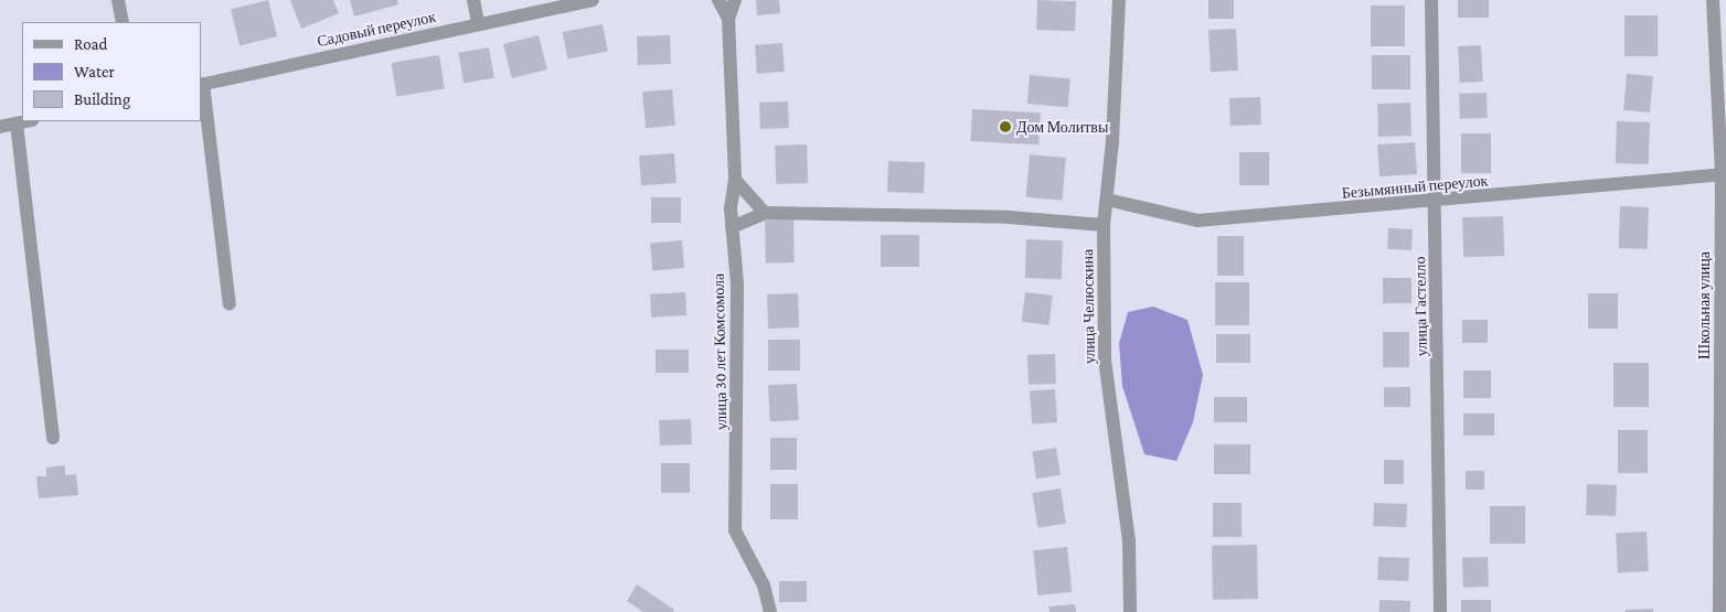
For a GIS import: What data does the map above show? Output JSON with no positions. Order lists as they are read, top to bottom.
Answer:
{
  "streets": {
    "street": [
      "Садовый переулок",
      "Безымянный переулок",
      "Школьная улица",
      "улица Челюскина",
      "улица Гастелло",
      "улица 30 лет Комсомола"
    ]
  },
  "crossings": [
    ["Безымянный переулок", "Школьная улица"],
    ["Безымянный переулок", "улица Челюскина"],
    ["Безымянный переулок", "улица Гастелло"]
  ],
  "places": ["Дом Молитвы"],
  "legend": ["Road", "Water", "Building"]
}
